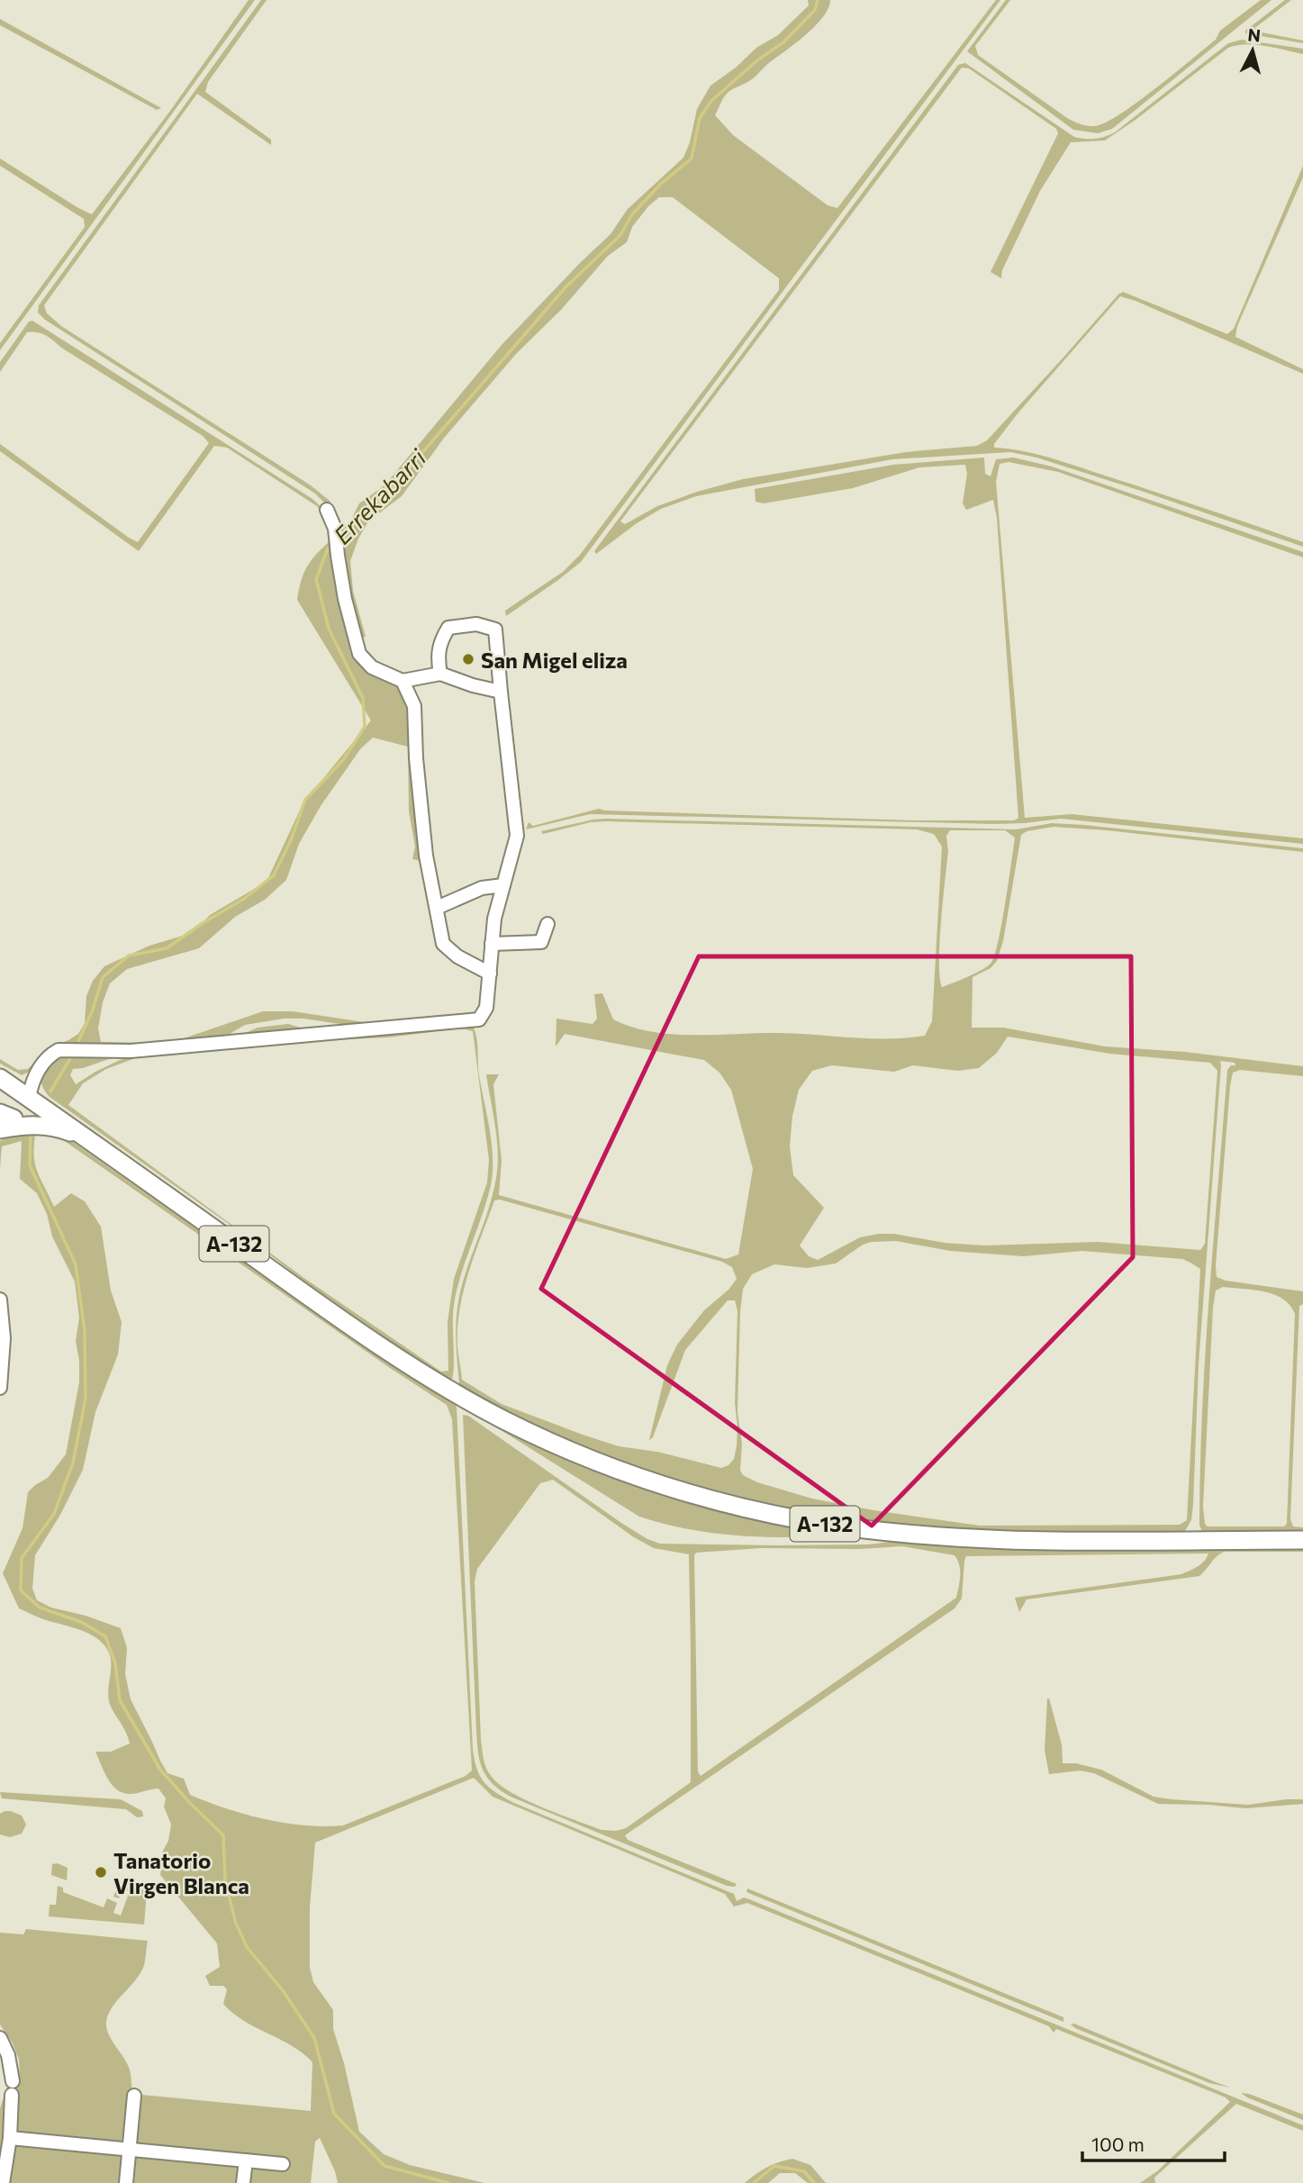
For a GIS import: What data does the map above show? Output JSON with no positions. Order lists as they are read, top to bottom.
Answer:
{
  "streets": {
    "main road": ["A-132"]
  },
  "water": ["Errekabarri"],
  "places": ["San Migel eliza", "Tanatorio Virgen Blanca"],
  "scale_bar": "100 m",
  "north": "top"
}
